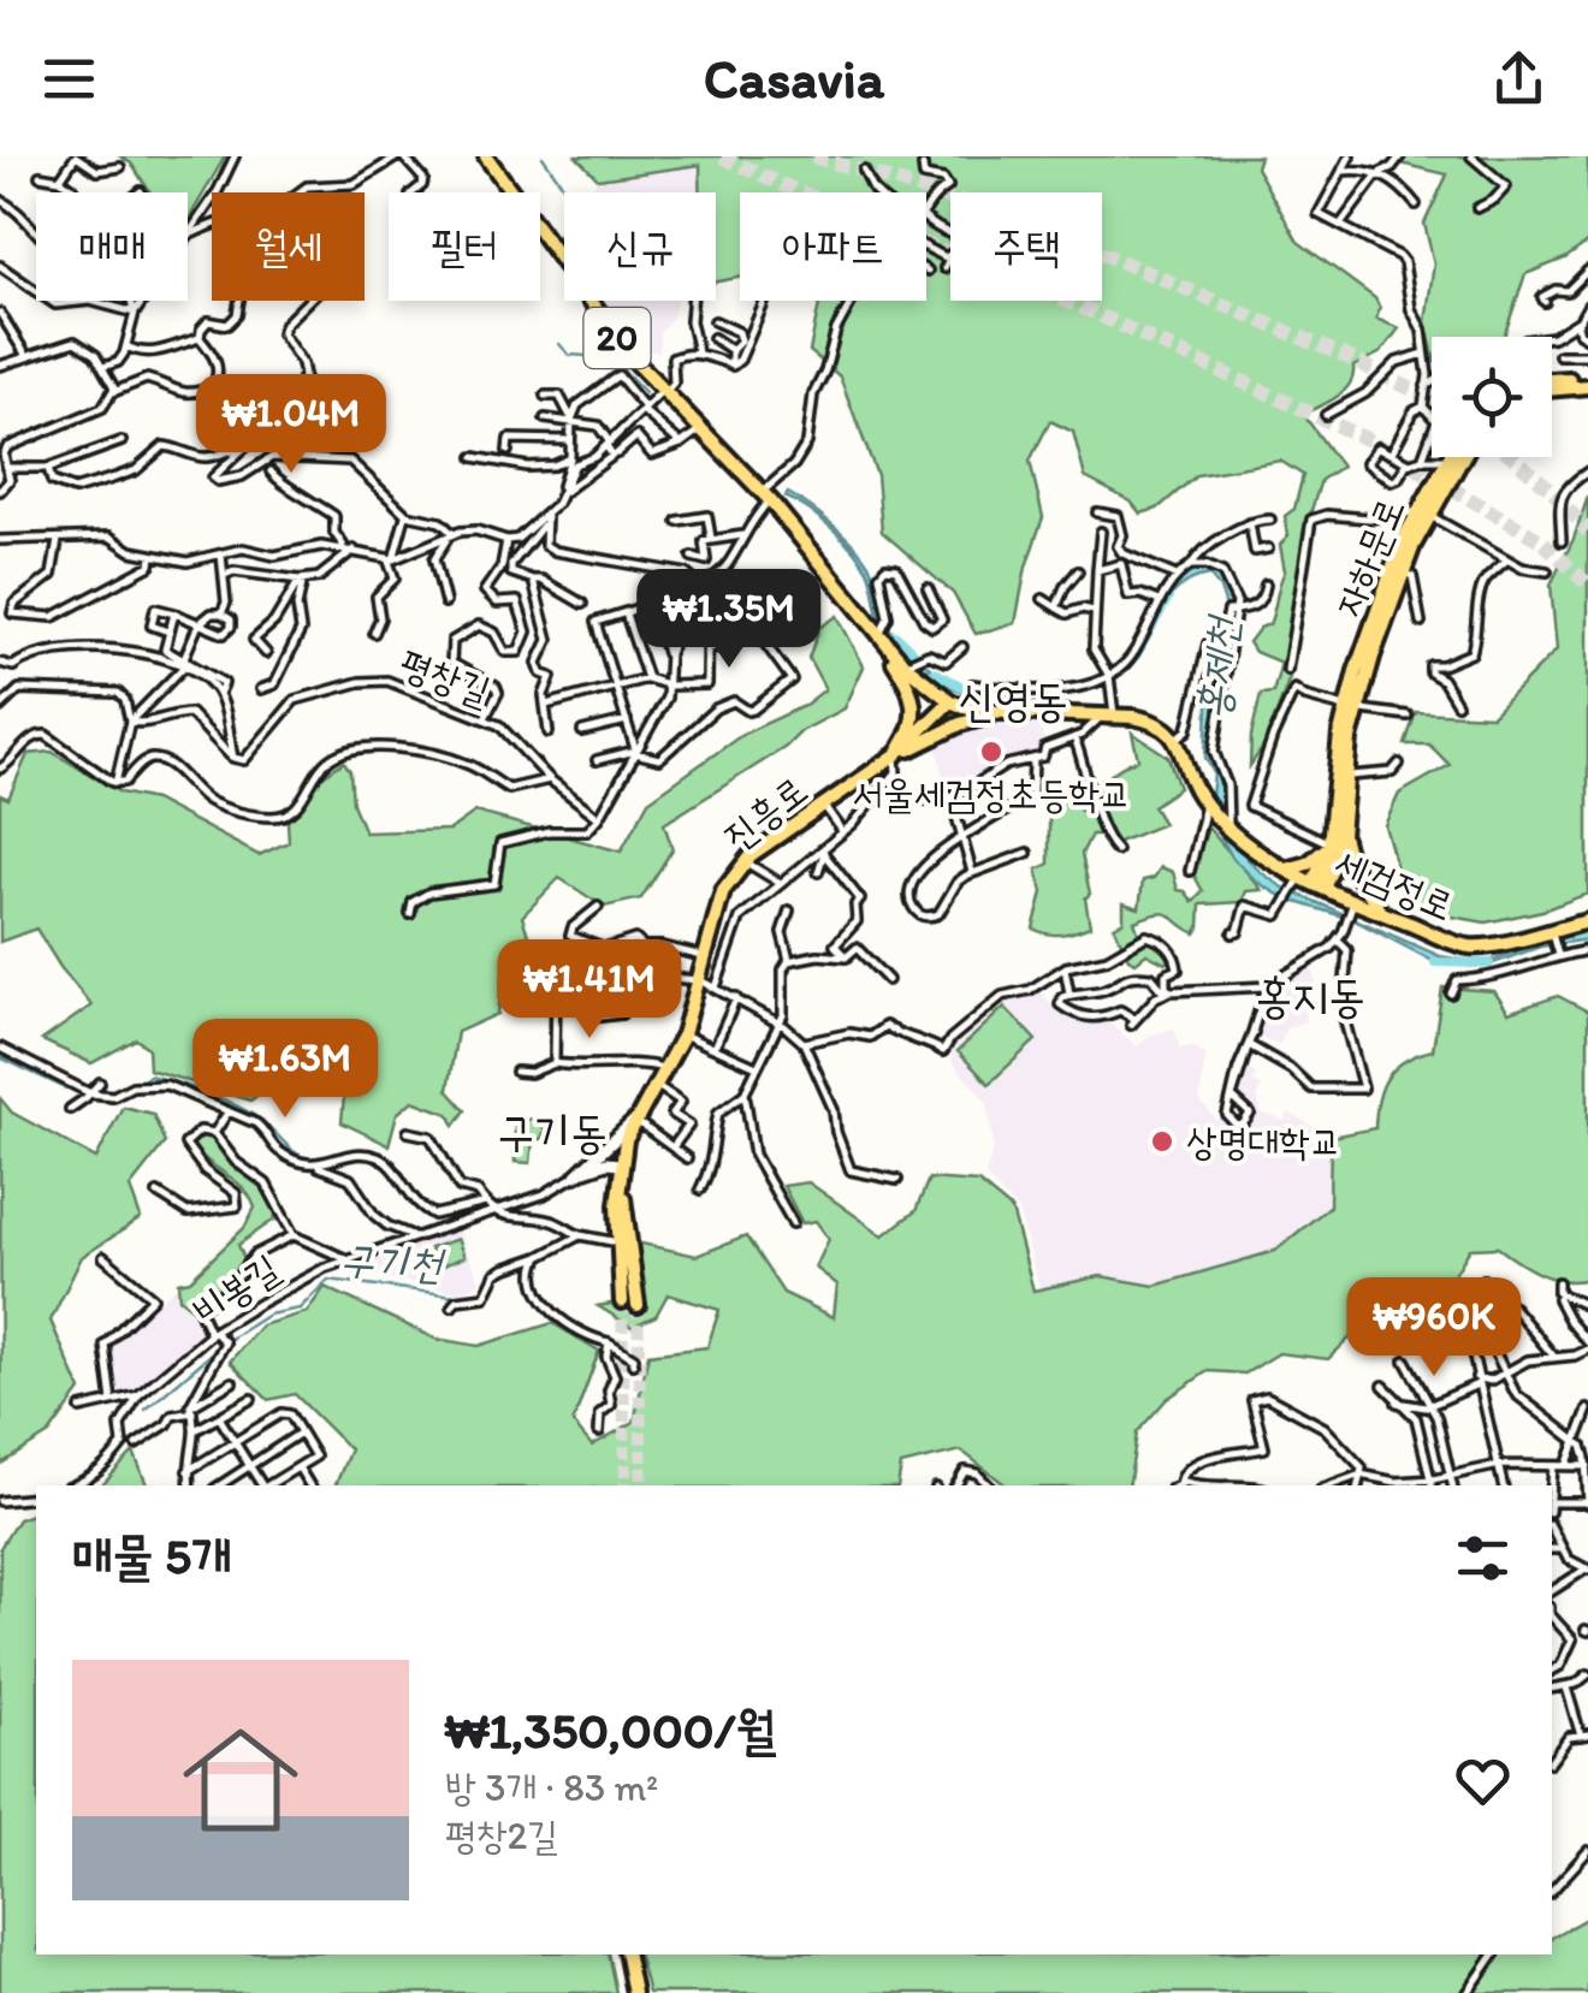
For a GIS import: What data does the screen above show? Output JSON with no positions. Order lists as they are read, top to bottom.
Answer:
{
  "streets": {
    "main road": [
      "20",
      "자하문로",
      "진흥로",
      "세검정로"
    ],
    "street": ["평창길", "비봉길"]
  },
  "crossings": [
    ["20", "진흥로"],
    ["자하문로", "세검정로"]
  ],
  "districts": ["신영동", "홍지동", "구기동"],
  "water": ["홍제천", "구기천"],
  "places": ["서울세검정초등학교", "상명대학교"],
  "page": {
    "header": "Casavia",
    "chip": [
      "매매",
      "월세",
      "필터",
      "신규",
      "아파트",
      "주택"
    ],
    "price": [
      "₩1.04M",
      "₩1.35M",
      "₩1.41M",
      "₩1.63M",
      "₩960K"
    ],
    "heading": "매물 5개",
    "list": [
      {
        "name": "₩1,350,000/월",
        "note": "방 3개 · 83 m² · 평창2길"
      }
    ]
  }
}
